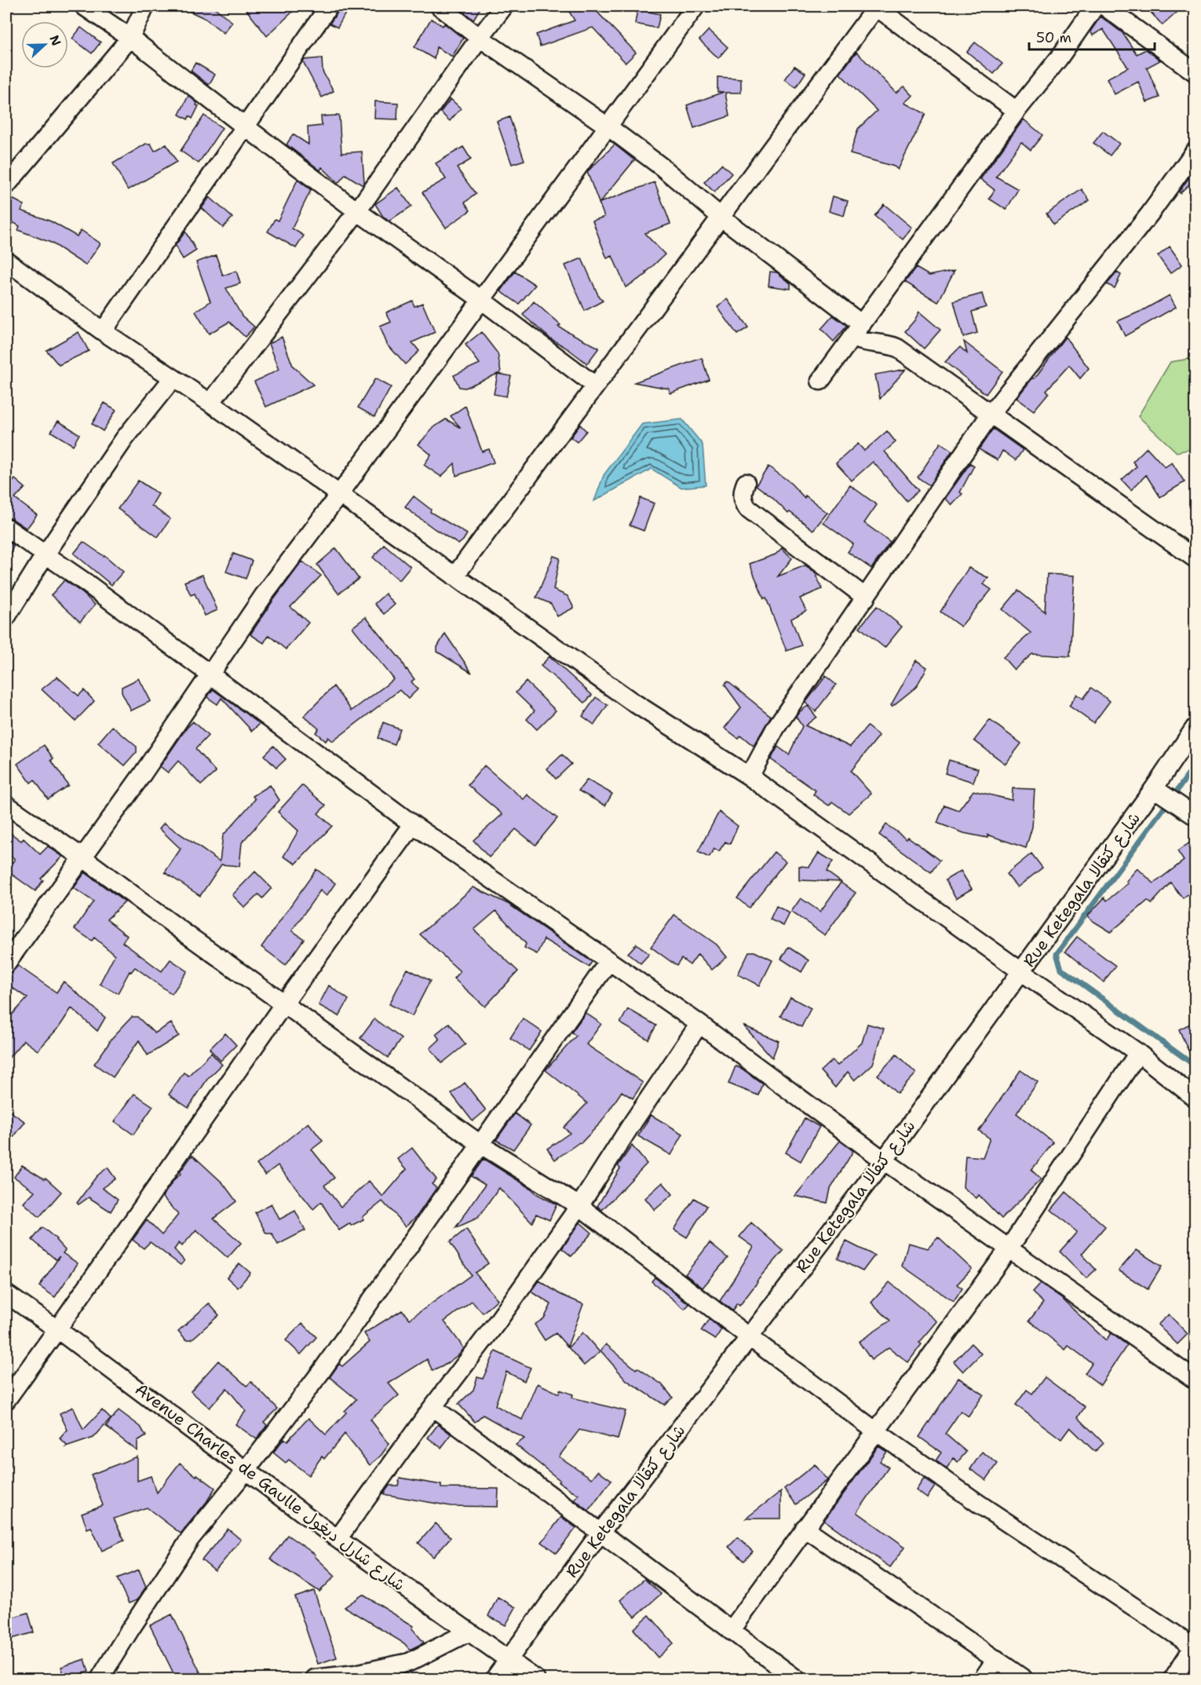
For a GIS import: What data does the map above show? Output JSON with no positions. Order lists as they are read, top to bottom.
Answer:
{
  "streets": {
    "street": ["Rue Ketegala شارع كتقالا", "Avenue Charles de Gaulle شارع شارل ديغول"]
  },
  "crossings": [
    ["Rue Ketegala شارع كتقالا", "Avenue Charles de Gaulle شارع شارل ديغول"]
  ],
  "scale_bar": "50 m",
  "north": "right"
}
